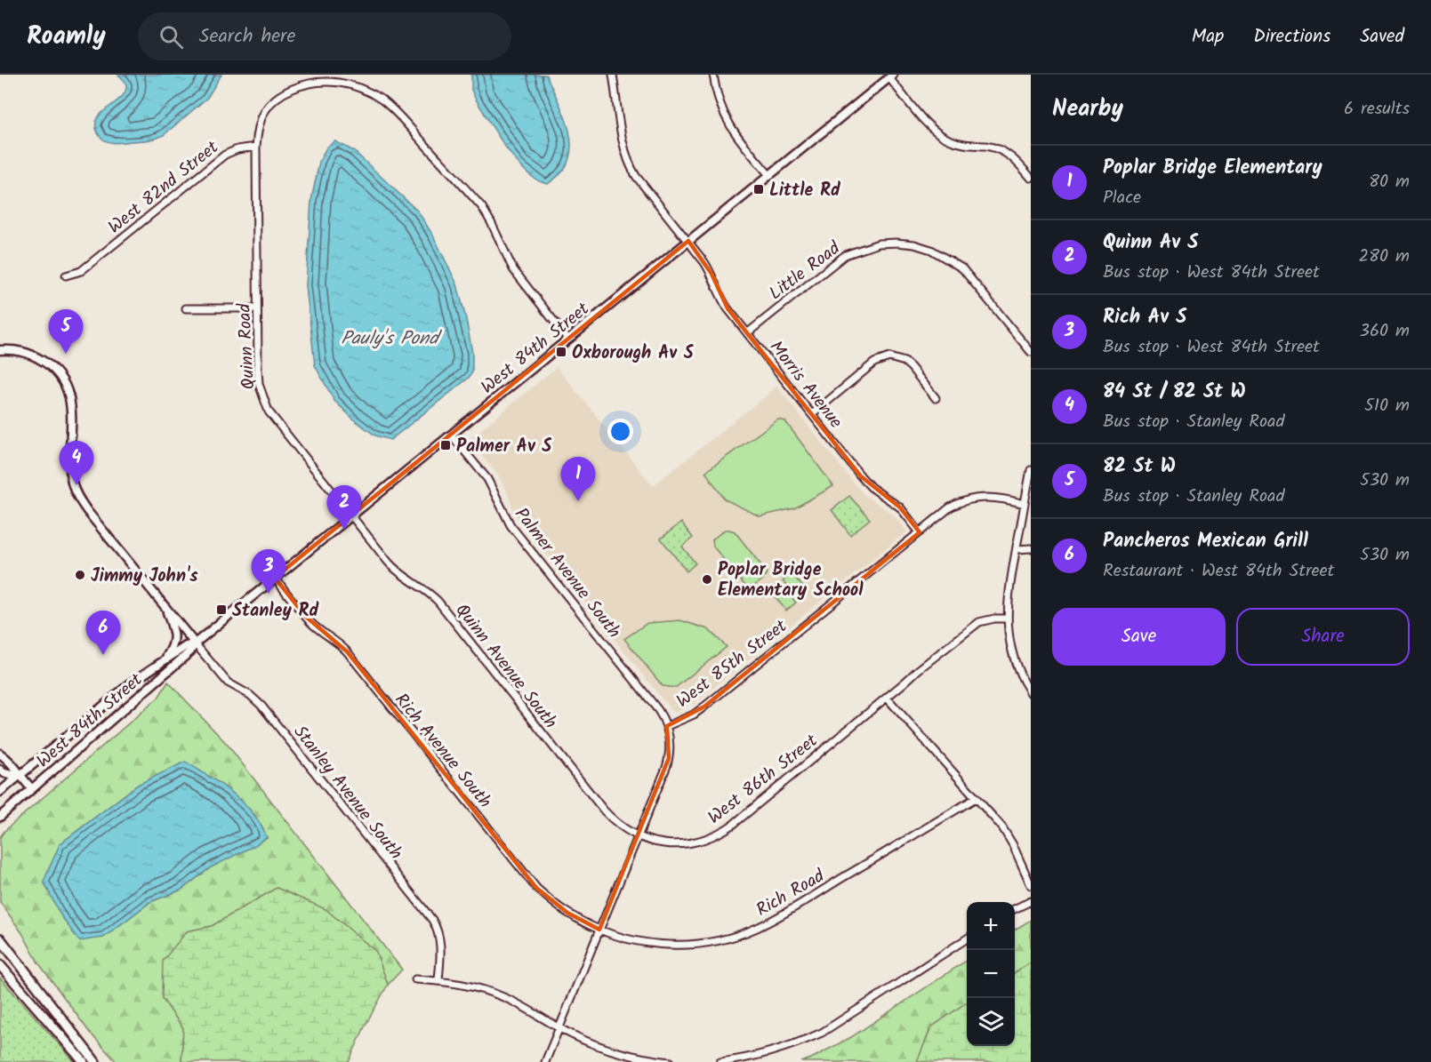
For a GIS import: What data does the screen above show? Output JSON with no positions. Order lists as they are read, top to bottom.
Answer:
{
  "streets": {
    "street": [
      "West 82nd Street",
      "Little Road",
      "Quinn Road",
      "West 84th Street",
      "Morris Avenue",
      "Palmer Avenue South",
      "West 85th Street",
      "Quinn Avenue South",
      "Rich Avenue South",
      "West 86th Street",
      "Stanley Avenue South",
      "Rich Road"
    ]
  },
  "crossings": [
    ["West 82nd Street", "Quinn Road"],
    ["Little Road", "Morris Avenue"],
    ["Quinn Road", "West 84th Street"],
    ["Quinn Road", "Quinn Avenue South"],
    ["West 84th Street", "Morris Avenue"],
    ["West 84th Street", "Palmer Avenue South"],
    ["West 84th Street", "Quinn Avenue South"],
    ["West 84th Street", "Rich Avenue South"],
    ["West 84th Street", "Stanley Avenue South"],
    ["Morris Avenue", "West 85th Street"],
    ["Palmer Avenue South", "West 85th Street"],
    ["Quinn Avenue South", "West 86th Street"],
    ["Rich Avenue South", "Rich Road"]
  ],
  "water": ["Pauly's Pond"],
  "places": {
    "transit": [
      "Little Rd",
      "Oxborough Av S",
      "Palmer Av S",
      "Stanley Rd"
    ],
    "other": ["Jimmy John's", "Poplar Bridge Elementary School"]
  },
  "page": {
    "header": "Roamly",
    "search": "Search here",
    "nav": ["Map", "Directions", "Saved"],
    "heading": ["Nearby", "6 results"],
    "list": [
      {
        "mark": "1",
        "name": "Poplar Bridge Elementary",
        "note": "Place",
        "value": "80 m"
      },
      {
        "mark": "2",
        "name": "Quinn Av S",
        "note": "Bus stop · West 84th Street",
        "value": "280 m"
      },
      {
        "mark": "3",
        "name": "Rich Av S",
        "note": "Bus stop · West 84th Street",
        "value": "360 m"
      },
      {
        "mark": "4",
        "name": "84 St / 82 St W",
        "note": "Bus stop · Stanley Road",
        "value": "510 m"
      },
      {
        "mark": "5",
        "name": "82 St W",
        "note": "Bus stop · Stanley Road",
        "value": "530 m"
      },
      {
        "mark": "6",
        "name": "Pancheros Mexican Grill",
        "note": "Restaurant · West 84th Street",
        "value": "530 m"
      }
    ],
    "pins": [
      "5",
      "4",
      "1",
      "2",
      "3",
      "6"
    ],
    "buttons": ["Save", "Share"],
    "map_buttons": ["+", "−"]
  }
}
